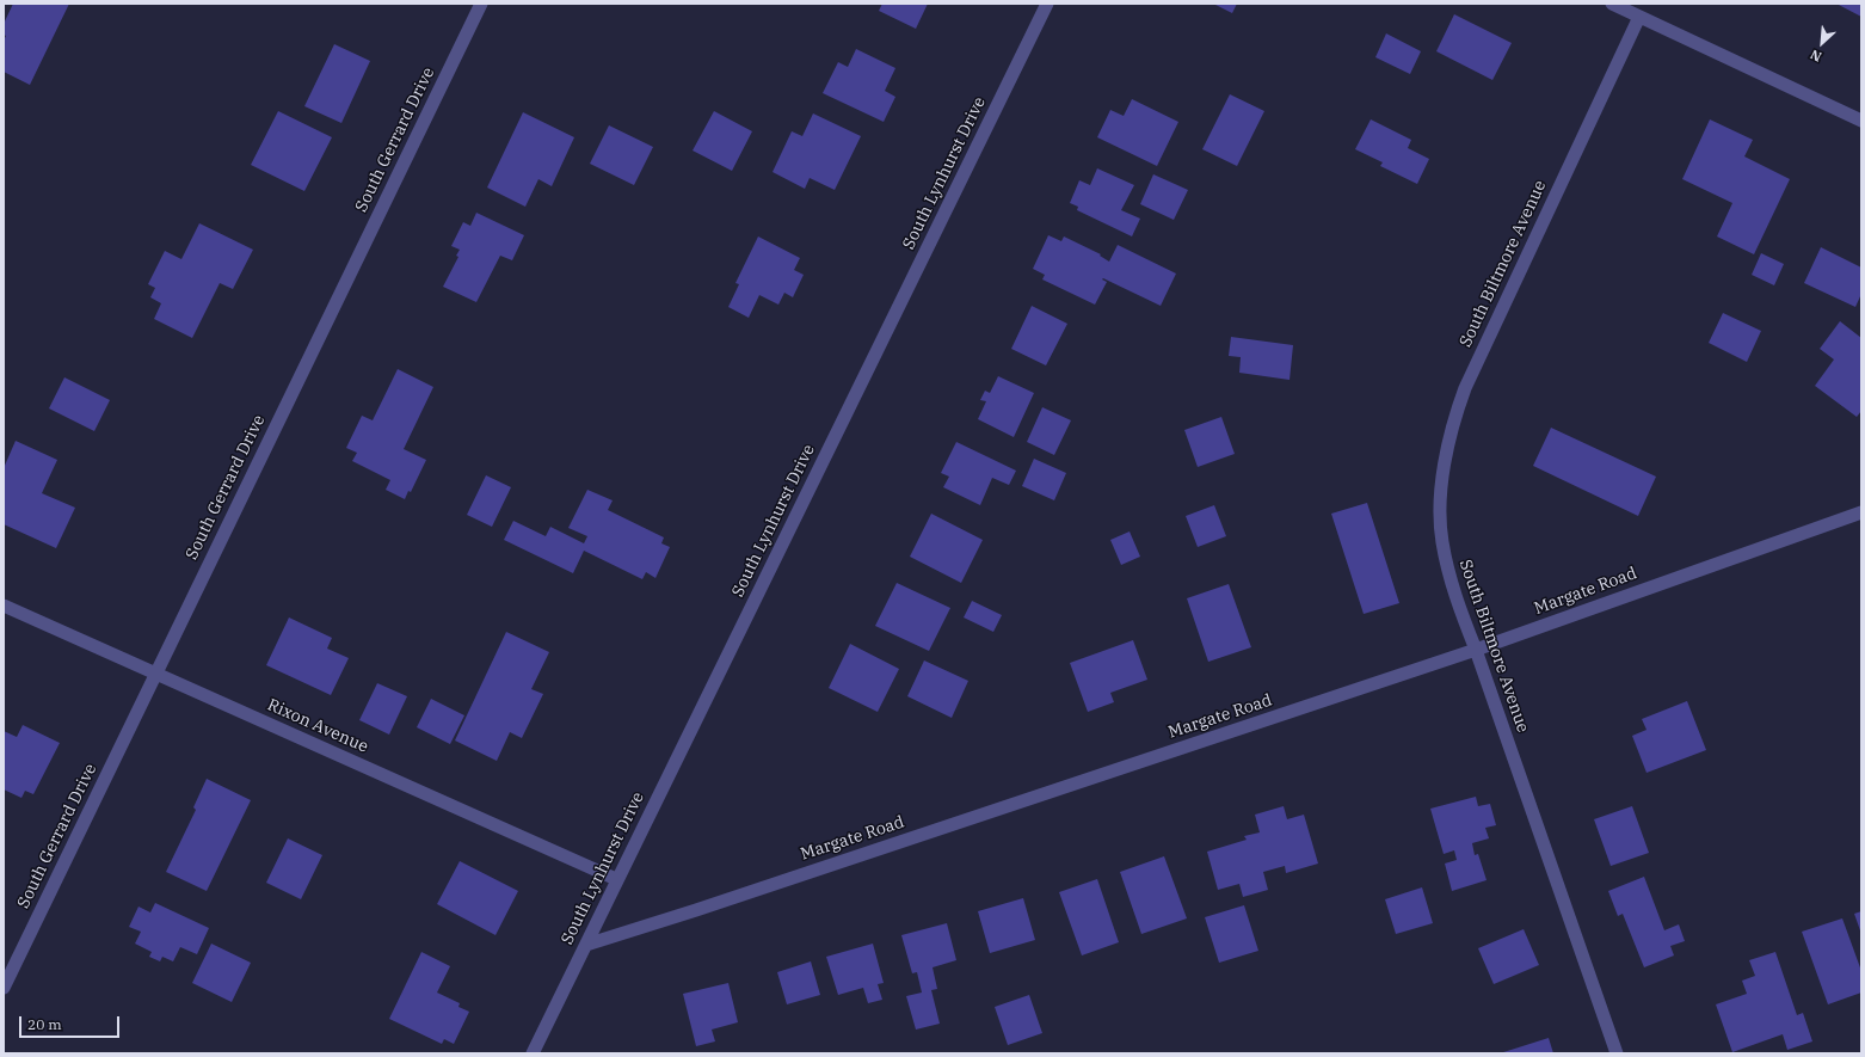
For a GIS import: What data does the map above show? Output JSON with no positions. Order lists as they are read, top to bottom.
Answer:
{
  "streets": {
    "street": [
      "South Gerrard Drive",
      "South Lynhurst Drive",
      "South Biltmore Avenue",
      "Margate Road",
      "Rixon Avenue"
    ]
  },
  "crossings": [
    ["South Gerrard Drive", "Rixon Avenue"],
    ["South Lynhurst Drive", "Margate Road"],
    ["South Lynhurst Drive", "Rixon Avenue"],
    ["South Biltmore Avenue", "Margate Road"]
  ],
  "scale_bar": "20 m",
  "north": "bottom left"
}
